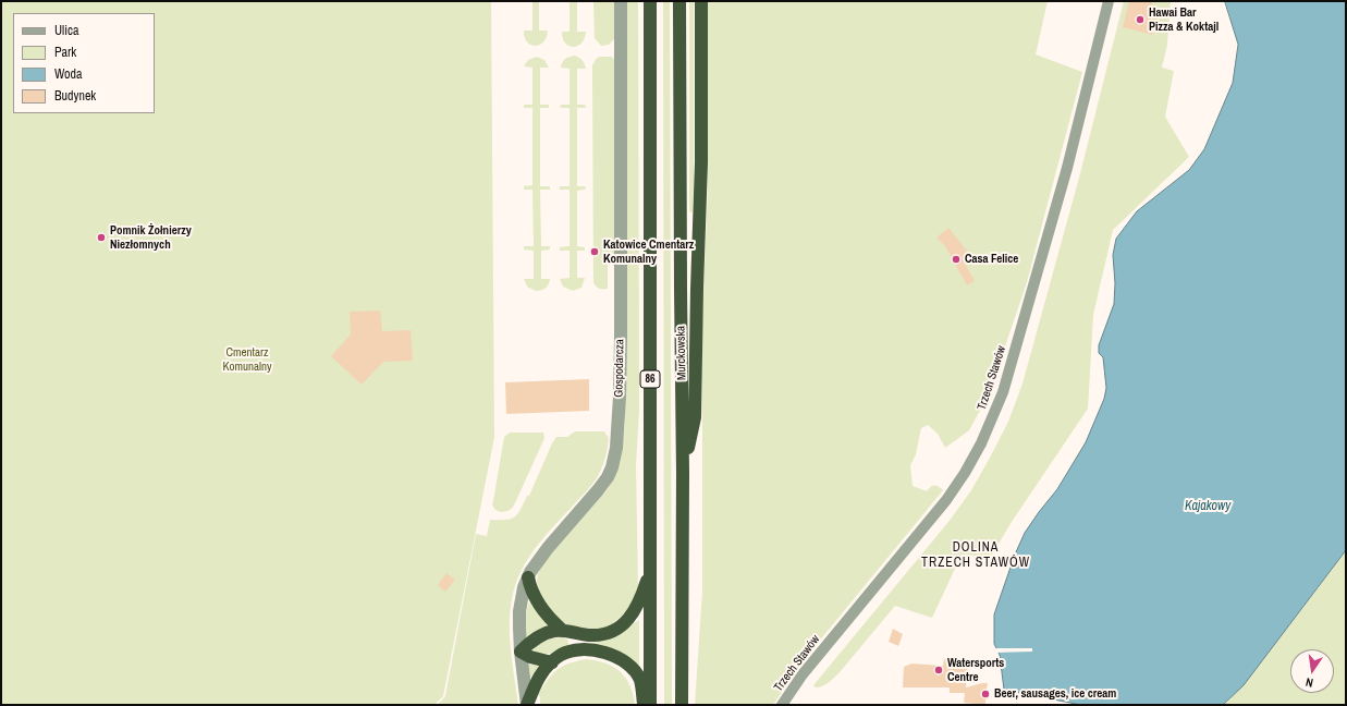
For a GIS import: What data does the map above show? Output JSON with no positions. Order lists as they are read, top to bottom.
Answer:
{
  "streets": {
    "highway": ["Murckowska", "86"],
    "street": ["Gospodarcza", "Trzech Stawów"]
  },
  "districts": ["DOLINA TRZECH STAWÓW"],
  "water": ["Kajakowy"],
  "parks": ["Cmentarz Komunalny"],
  "places": [
    "Hawai Bar Pizza & Koktajl",
    "Pomnik Żołnierzy Niezłomnych",
    "Katowice Cmentarz Komunalny",
    "Casa Felice",
    "Watersports Centre",
    "Beer, sausages, ice cream"
  ],
  "legend": [
    "Ulica",
    "Park",
    "Woda",
    "Budynek"
  ],
  "north": "bottom"
}
